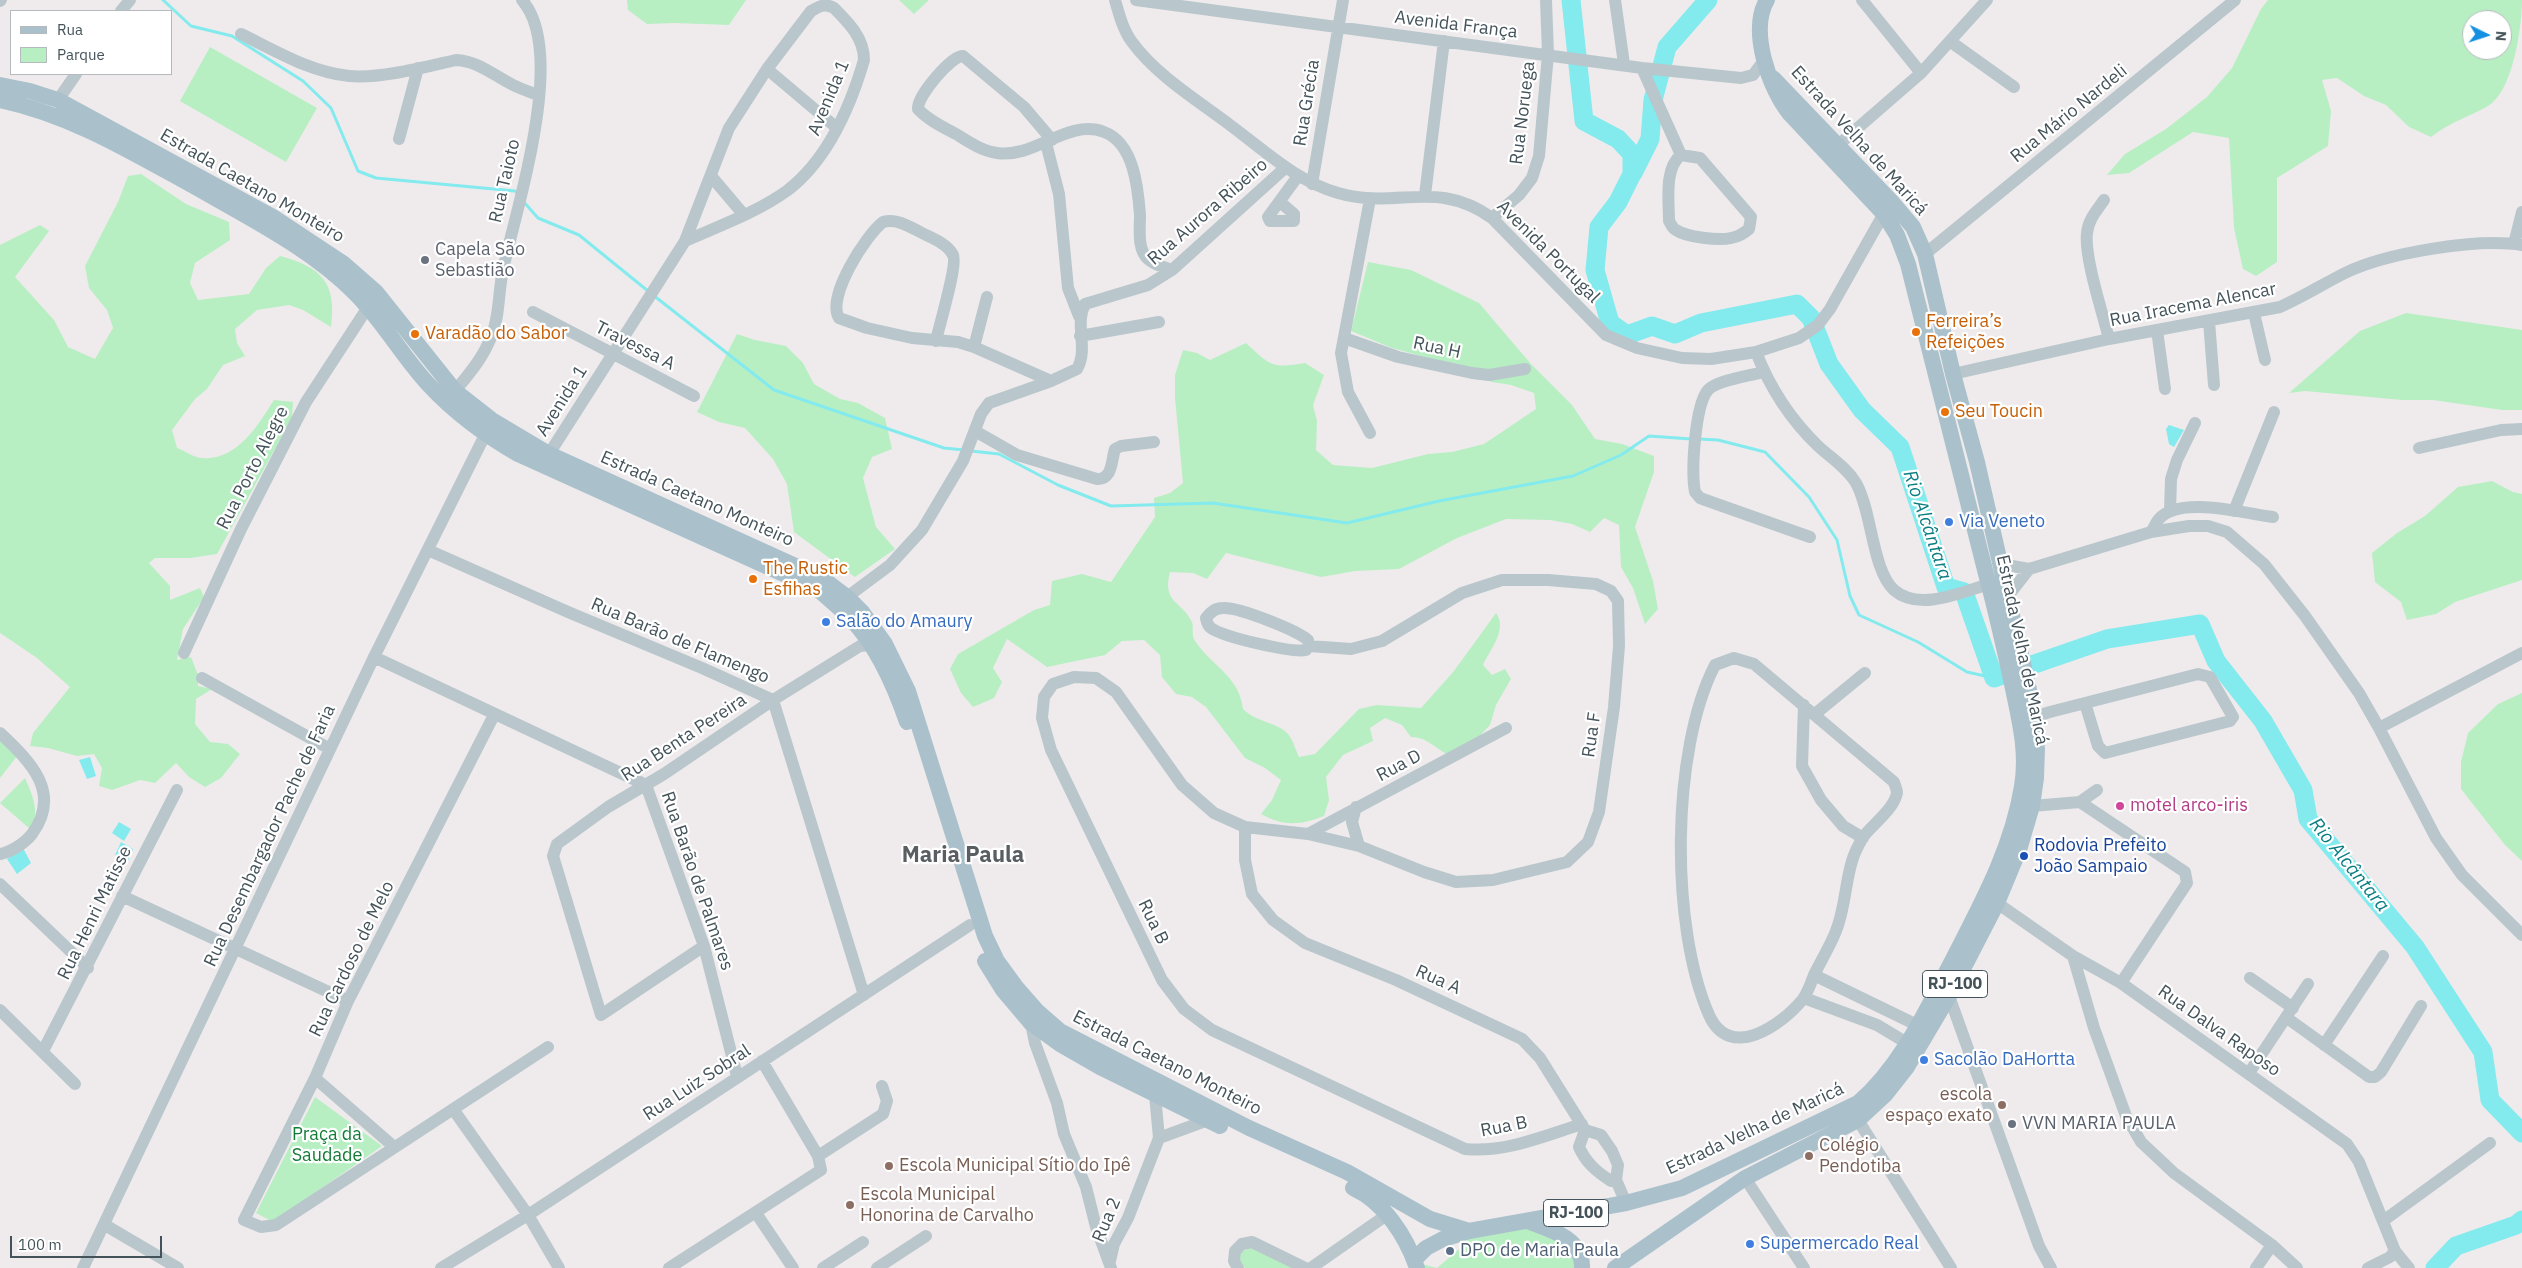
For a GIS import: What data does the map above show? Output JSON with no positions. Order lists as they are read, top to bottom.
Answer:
{
  "streets": {
    "main road": ["Estrada Velha de Maricá", "Estrada Caetano Monteiro", "RJ-100"],
    "street": [
      "Avenida França",
      "Avenida 1",
      "Rua Grécia",
      "Rua Noruega",
      "Rua Mário Nardeli",
      "Rua Taioto",
      "Rua Aurora Ribeiro",
      "Avenida Portugal",
      "Rua Iracema Alencar",
      "Travessa A",
      "Rua H",
      "Rua Porto Alegre",
      "Rua Barão de Flamengo",
      "Rua F",
      "Rua Benta Pereira",
      "Rua D",
      "Rua Desembargador Pache de Faria",
      "Rua Barão de Palmares",
      "Rua Henri Matisse",
      "Rua B",
      "Rua Cardoso de Melo",
      "Rua A",
      "Rua Dalva Raposo",
      "Rua Luiz Sobral",
      "Rua 2"
    ]
  },
  "crossings": [
    ["Avenida França", "Rua Grécia"],
    ["Avenida França", "Rua Noruega"],
    ["Avenida França", "Estrada Velha de Maricá"],
    ["Avenida 1", "Estrada Caetano Monteiro"],
    ["Avenida 1", "Travessa A"],
    ["Rua Grécia", "Avenida Portugal"],
    ["Rua Noruega", "Avenida Portugal"],
    ["Rua Mário Nardeli", "Estrada Velha de Maricá"],
    ["Estrada Velha de Maricá", "Estrada Caetano Monteiro"],
    ["Estrada Velha de Maricá", "Avenida Portugal"],
    ["Estrada Velha de Maricá", "Rua Iracema Alencar"],
    ["Estrada Velha de Maricá", "Rua Dalva Raposo"],
    ["Rua Taioto", "Estrada Caetano Monteiro"],
    ["Estrada Caetano Monteiro", "Rua Porto Alegre"],
    ["Estrada Caetano Monteiro", "Rua Benta Pereira"],
    ["Estrada Caetano Monteiro", "Rua Desembargador Pache de Faria"],
    ["Estrada Caetano Monteiro", "Rua Luiz Sobral"],
    ["Estrada Caetano Monteiro", "Rua 2"],
    ["Rua Aurora Ribeiro", "Avenida Portugal"],
    ["Rua Barão de Flamengo", "Rua Benta Pereira"],
    ["Rua Barão de Flamengo", "Rua Desembargador Pache de Faria"],
    ["Rua Barão de Flamengo", "Rua Luiz Sobral"],
    ["Rua F", "Rua D"],
    ["Rua F", "Rua B"],
    ["Rua F", "Rua A"],
    ["Rua Benta Pereira", "Rua Barão de Palmares"],
    ["Rua Desembargador Pache de Faria", "Rua Barão de Palmares"],
    ["Rua Barão de Palmares", "Rua Cardoso de Melo"],
    ["Rua Barão de Palmares", "Rua Luiz Sobral"],
    ["Rua B", "Rua A"]
  ],
  "districts": ["Maria Paula"],
  "water": ["Rio Alcântara"],
  "parks": ["Praça da Saudade"],
  "places": [
    "Capela São Sebastião",
    "Ferreira’s Refeições",
    "Varadão do Sabor",
    "Seu Toucin",
    "Via Veneto",
    "The Rustic Esfihas",
    "Salão do Amaury",
    "motel arco-iris",
    "Rodovia Prefeito João Sampaio",
    "Sacolão DaHortta",
    "escola espaço exato",
    "VVN MARIA PAULA",
    "Colégio Pendotiba",
    "Escola Municipal Sítio do Ipê",
    "Escola Municipal Honorina de Carvalho",
    "Supermercado Real",
    "DPO de Maria Paula"
  ],
  "legend": ["Rua", "Parque"],
  "scale_bar": "100 m",
  "north": "right"
}
